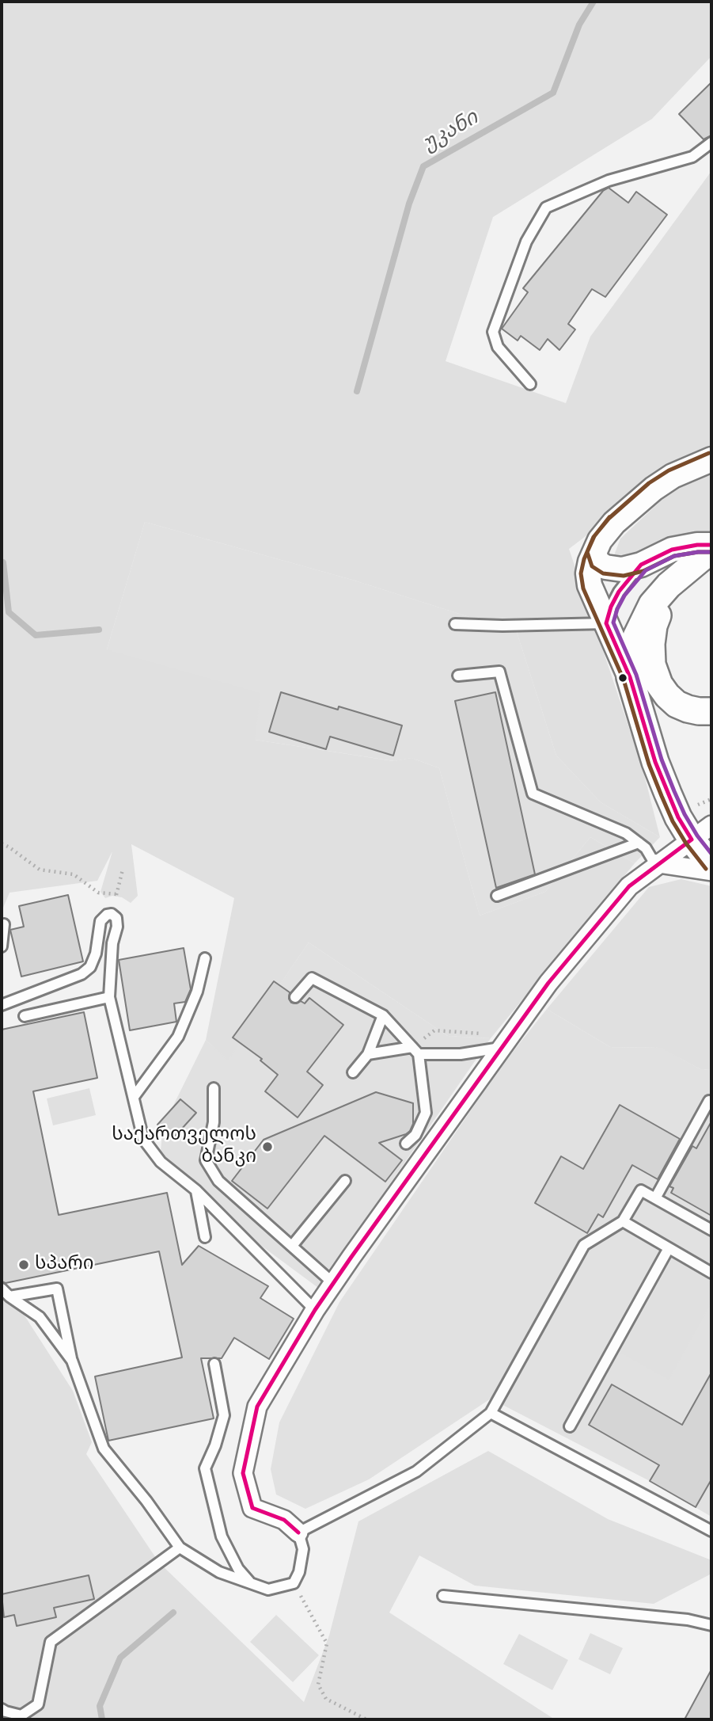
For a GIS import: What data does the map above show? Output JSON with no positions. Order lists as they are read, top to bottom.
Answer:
{
  "water": ["უკანი"],
  "places": ["საქართველოს ბანკი", "სპარი"]
}
